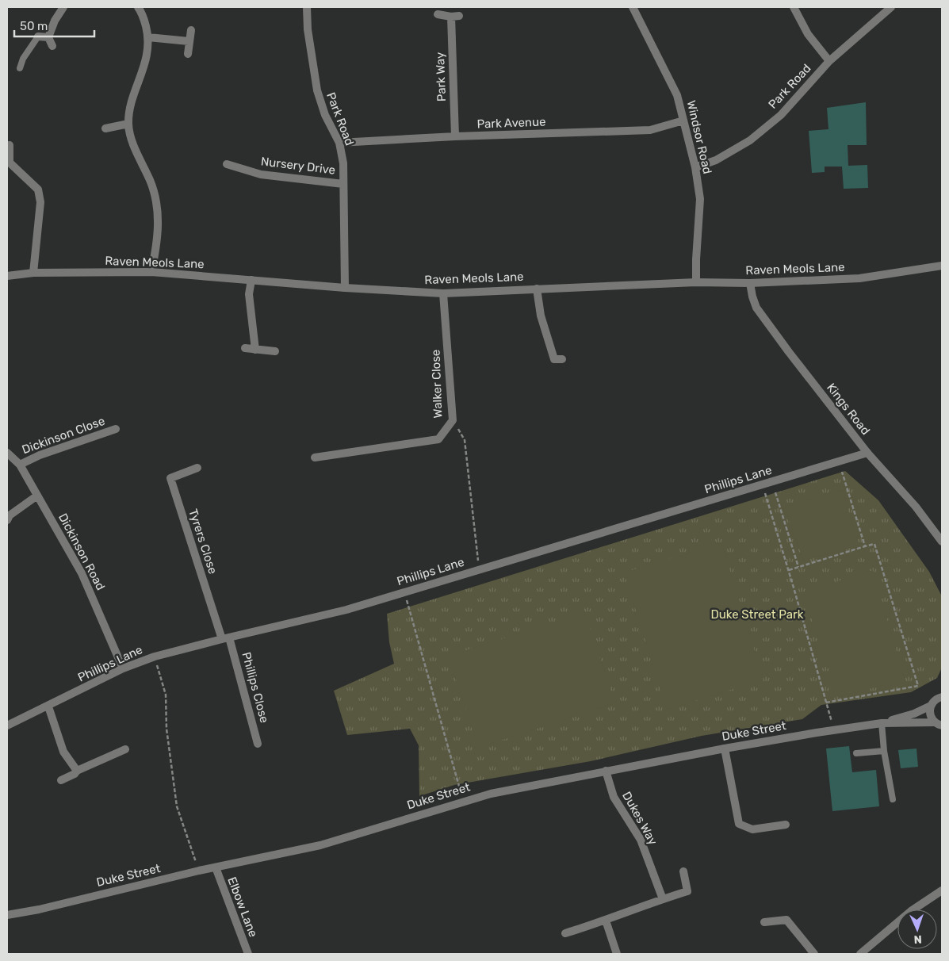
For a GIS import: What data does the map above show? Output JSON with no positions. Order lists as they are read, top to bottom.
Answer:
{
  "streets": {
    "street": [
      "Park Way",
      "Park Road",
      "Park Avenue",
      "Windsor Road",
      "Nursery Drive",
      "Raven Meols Lane",
      "Walker Close",
      "Kings Road",
      "Dickinson Close",
      "Phillips Lane",
      "Tyrers Close",
      "Dickinson Road",
      "Phillips Close",
      "Duke Street",
      "Dukes Way",
      "Elbow Lane"
    ]
  },
  "crossings": [
    ["Park Way", "Park Avenue"],
    ["Park Road", "Park Avenue"],
    ["Park Road", "Windsor Road"],
    ["Park Road", "Nursery Drive"],
    ["Park Road", "Raven Meols Lane"],
    ["Park Avenue", "Windsor Road"],
    ["Windsor Road", "Raven Meols Lane"],
    ["Raven Meols Lane", "Walker Close"],
    ["Raven Meols Lane", "Kings Road"],
    ["Kings Road", "Phillips Lane"],
    ["Dickinson Close", "Dickinson Road"],
    ["Phillips Lane", "Tyrers Close"],
    ["Phillips Lane", "Dickinson Road"],
    ["Phillips Lane", "Phillips Close"],
    ["Tyrers Close", "Phillips Close"],
    ["Duke Street", "Dukes Way"],
    ["Duke Street", "Elbow Lane"]
  ],
  "parks": ["Duke Street Park"],
  "scale_bar": "50 m",
  "north": "bottom"
}
